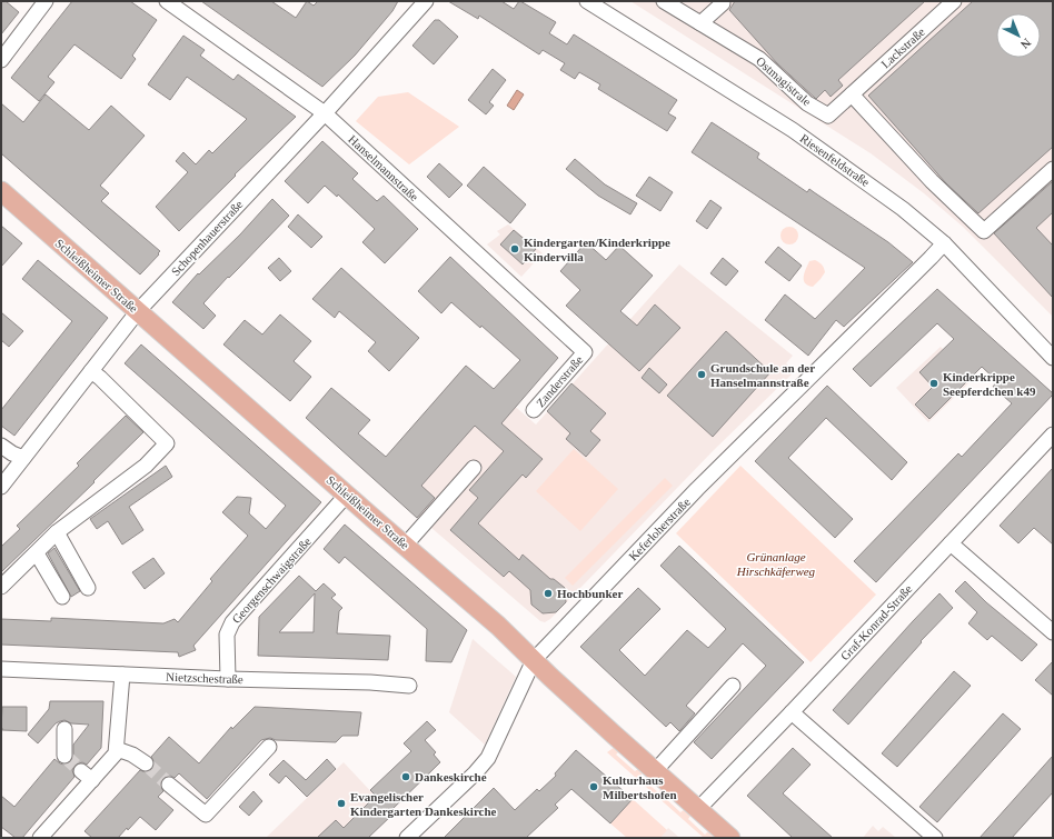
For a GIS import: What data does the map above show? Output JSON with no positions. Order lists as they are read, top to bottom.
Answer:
{
  "streets": {
    "main road": ["Schleißheimer Straße"],
    "street": [
      "Lackstraße",
      "Ostmagistrale",
      "Riesenfeldstraße",
      "Hanselmannstraße",
      "Schopenhauerstraße",
      "Zanderstraße",
      "Keferloherstraße",
      "Georgenschwaigstraße",
      "Graf-Konrad-Straße",
      "Nietzschestraße"
    ]
  },
  "crossings": [
    ["Lackstraße", "Ostmagistrale"],
    ["Riesenfeldstraße", "Keferloherstraße"],
    ["Hanselmannstraße", "Schopenhauerstraße"],
    ["Hanselmannstraße", "Zanderstraße"],
    ["Schopenhauerstraße", "Schleißheimer Straße"],
    ["Schleißheimer Straße", "Keferloherstraße"],
    ["Schleißheimer Straße", "Georgenschwaigstraße"],
    ["Schleißheimer Straße", "Graf-Konrad-Straße"],
    ["Georgenschwaigstraße", "Nietzschestraße"]
  ],
  "parks": ["Grünanlage Hirschkäferweg"],
  "places": [
    "Kindergarten/Kinderkrippe Kindervilla",
    "Grundschule an der Hanselmannstraße",
    "Kinderkrippe Seepferdchen k49",
    "Hochbunker",
    "Dankeskirche",
    "Kulturhaus Milbertshofen",
    "Evangelischer Kindergarten Dankeskirche"
  ],
  "north": "bottom right"
}
